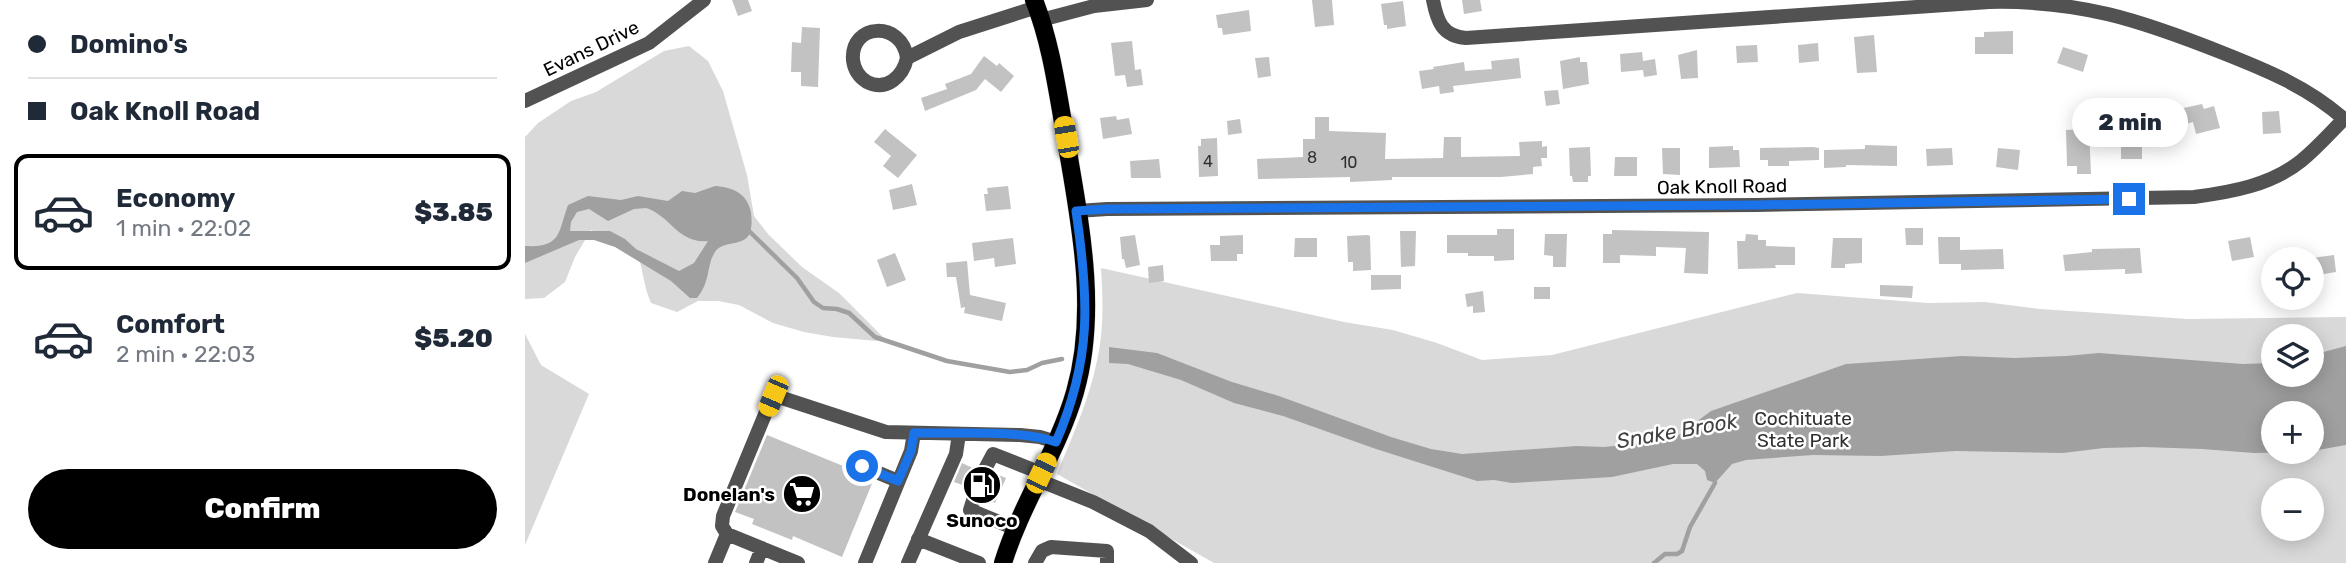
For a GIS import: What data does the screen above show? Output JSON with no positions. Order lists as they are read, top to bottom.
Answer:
{
  "streets": {
    "street": ["Evans Drive", "Oak Knoll Road"]
  },
  "water": ["Snake Brook"],
  "parks": ["Cochituate State Park"],
  "places": {
    "fuel station": ["Sunoco"],
    "supermarket": ["Donelan's"]
  },
  "house_numbers": ["8", "4", "10"],
  "page": {
    "banner": ["Domino's", "Oak Knoll Road"],
    "bubble": "2 min",
    "list": [
      {
        "name": "Economy",
        "note": "1 min · 22:02",
        "value": "$3.85"
      },
      {
        "name": "Comfort",
        "note": "2 min · 22:03",
        "value": "$5.20"
      }
    ],
    "map_buttons": ["+", "−"],
    "buttons": "Confirm"
  }
}
